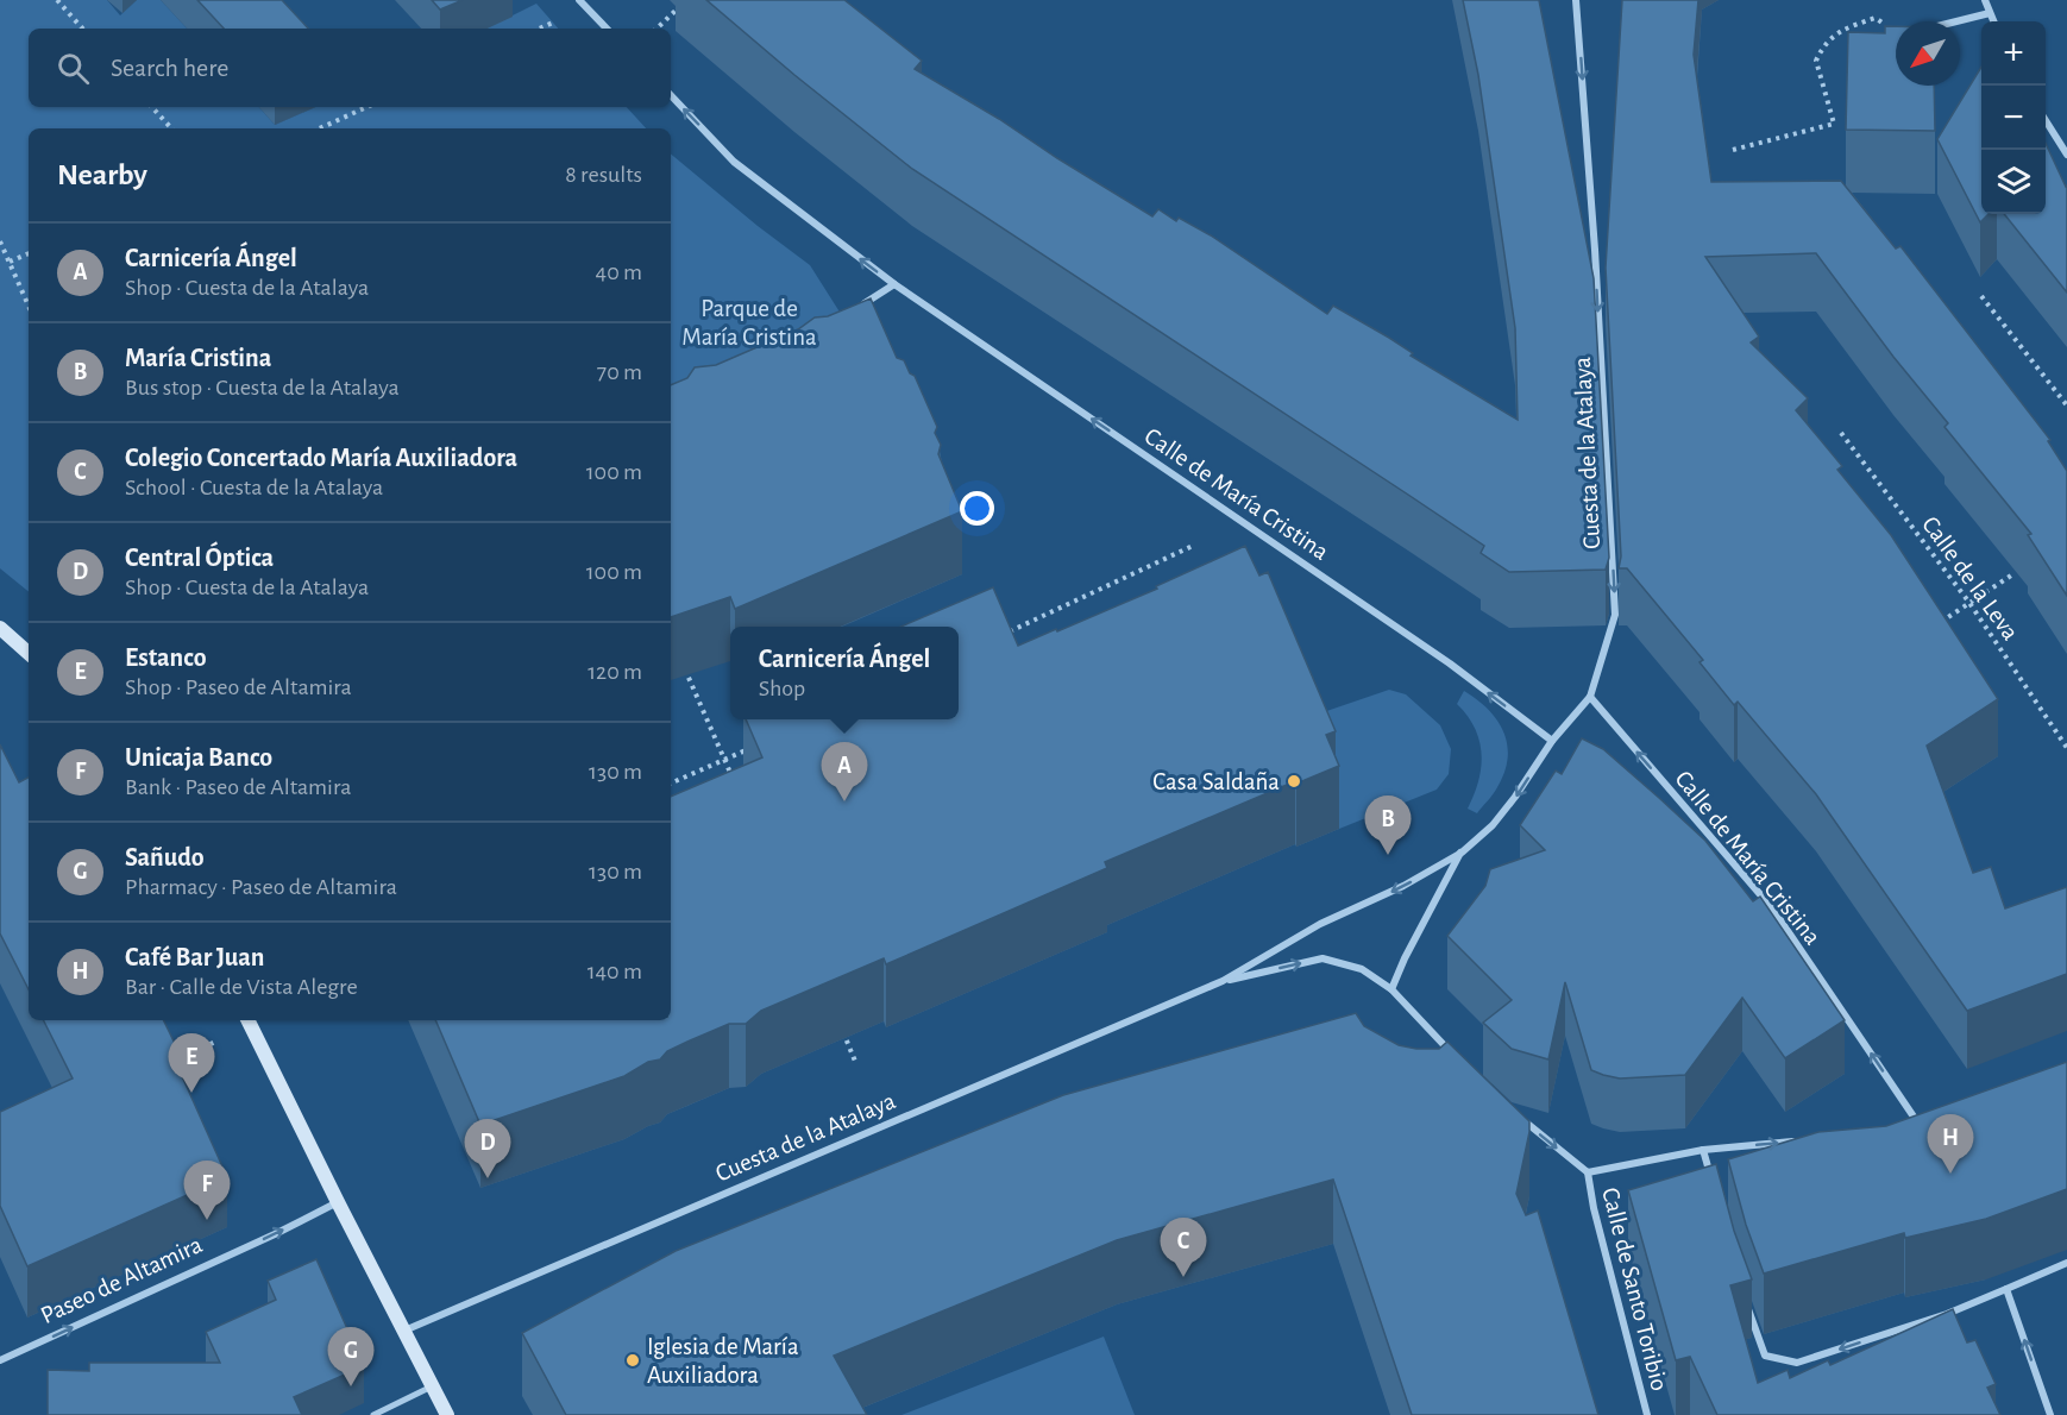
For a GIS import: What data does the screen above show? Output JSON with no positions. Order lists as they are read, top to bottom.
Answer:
{
  "streets": {
    "street": [
      "Cuesta de la Atalaya",
      "Calle de María Cristina",
      "Paseo de Altamira",
      "Calle de Santo Toribio"
    ],
    "path": ["Calle de la Leva"]
  },
  "crossings": [
    ["Cuesta de la Atalaya", "Calle de María Cristina"]
  ],
  "one_way": ["Calle de María Cristina", "Paseo de Altamira"],
  "parks": ["Parque de María Cristina"],
  "places": ["Casa Saldaña", "Iglesia de María Auxiliadora"],
  "north": "bottom left",
  "page": {
    "map_buttons": ["+", "−"],
    "search": "Search here",
    "heading": ["Nearby", "8 results"],
    "list": [
      {
        "mark": "A",
        "name": "Carnicería Ángel",
        "note": "Shop · Cuesta de la Atalaya",
        "value": "40 m"
      },
      {
        "mark": "B",
        "name": "María Cristina",
        "note": "Bus stop · Cuesta de la Atalaya",
        "value": "70 m"
      },
      {
        "mark": "C",
        "name": "Colegio Concertado María Auxiliadora",
        "note": "School · Cuesta de la Atalaya",
        "value": "100 m"
      },
      {
        "mark": "D",
        "name": "Central Óptica",
        "note": "Shop · Cuesta de la Atalaya",
        "value": "100 m"
      },
      {
        "mark": "E",
        "name": "Estanco",
        "note": "Shop · Paseo de Altamira",
        "value": "120 m"
      },
      {
        "mark": "F",
        "name": "Unicaja Banco",
        "note": "Bank · Paseo de Altamira",
        "value": "130 m"
      },
      {
        "mark": "G",
        "name": "Sañudo",
        "note": "Pharmacy · Paseo de Altamira",
        "value": "130 m"
      },
      {
        "mark": "H",
        "name": "Café Bar Juan",
        "note": "Bar · Calle de Vista Alegre",
        "value": "140 m"
      }
    ],
    "popup": ["Carnicería Ángel", "Shop"],
    "pins": [
      "A",
      "B",
      "E",
      "H",
      "D",
      "F",
      "C",
      "G"
    ]
  }
}
